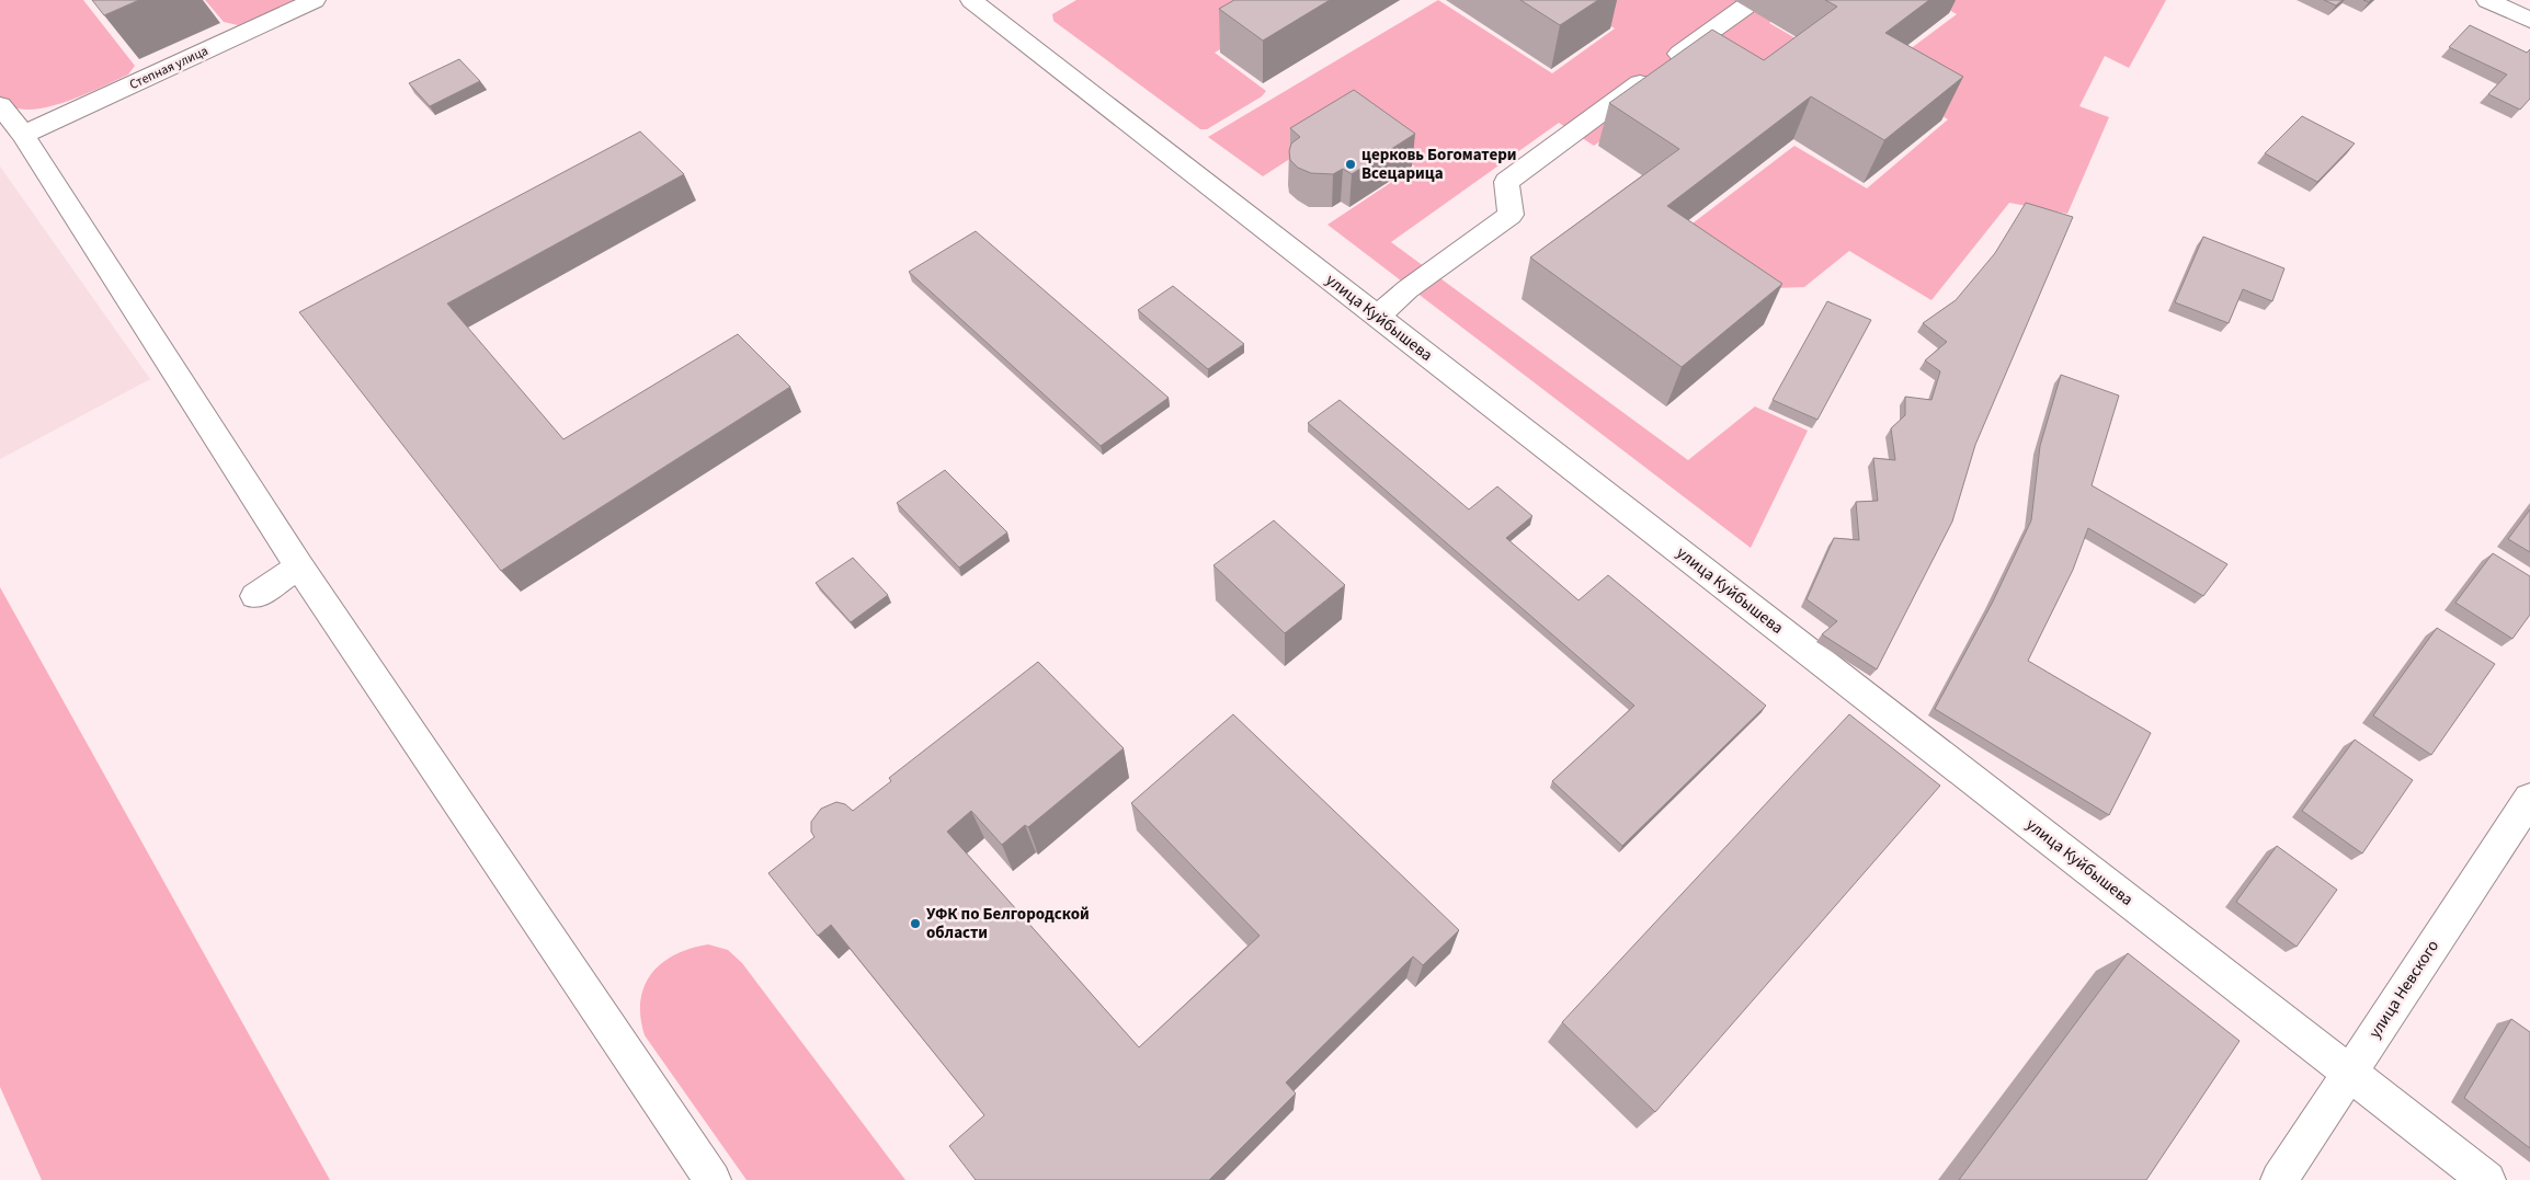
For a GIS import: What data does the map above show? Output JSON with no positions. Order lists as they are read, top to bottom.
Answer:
{
  "streets": {
    "street": ["Степная улица", "улица Куйбышева", "улица Невского"]
  },
  "crossings": [
    ["улица Куйбышева", "улица Невского"]
  ],
  "places": ["церковь Богоматери Всецарица", "УФК по Белгородской области"]
}
